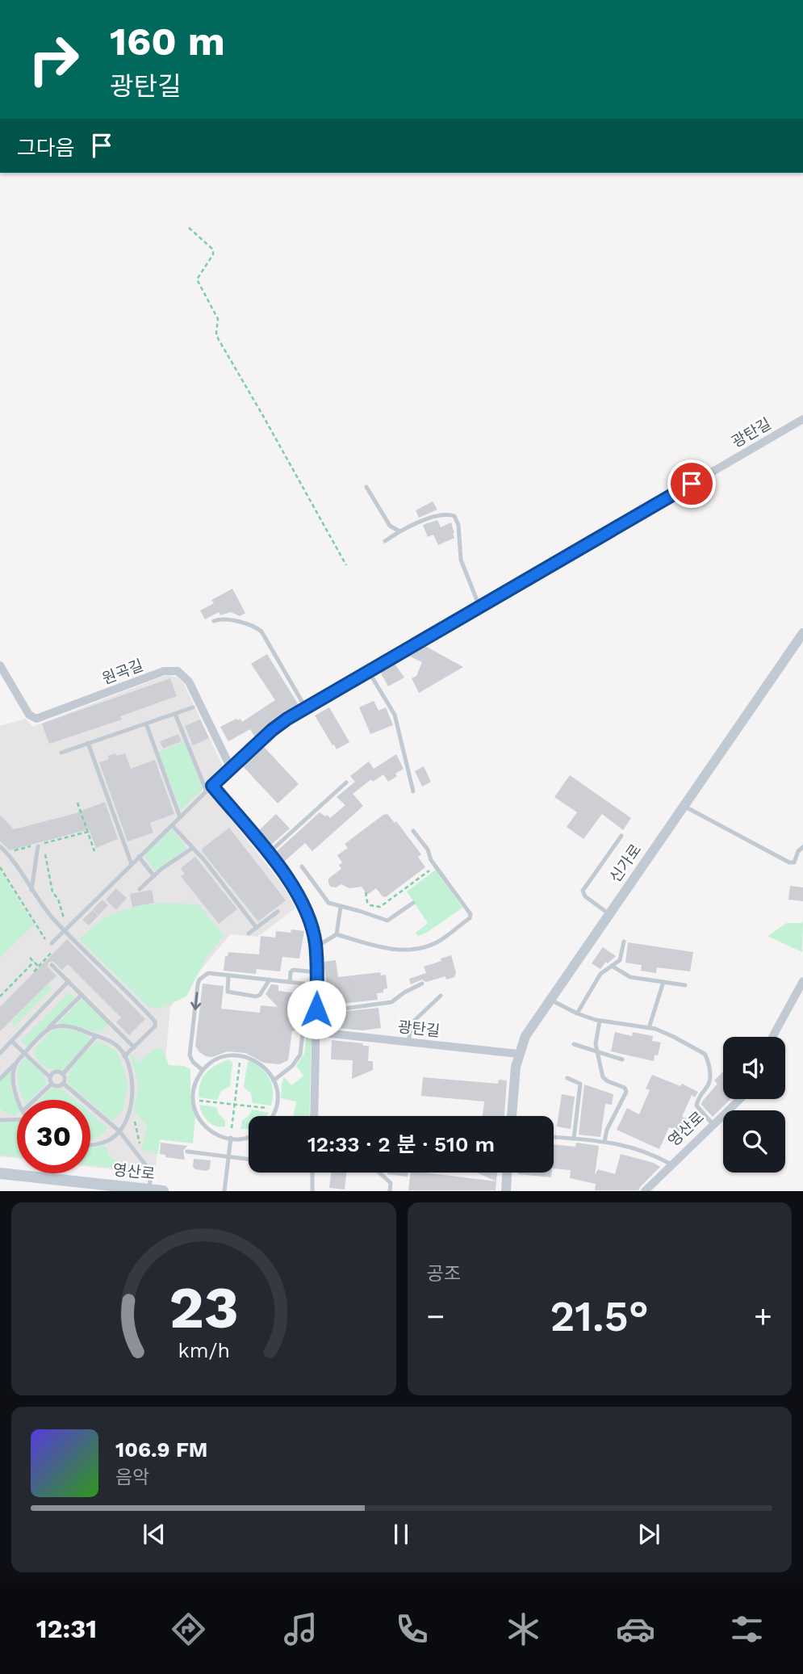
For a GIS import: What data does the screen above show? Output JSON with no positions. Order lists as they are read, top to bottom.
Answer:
{
  "streets": {
    "main road": ["영산로"],
    "street": ["광탄길", "원곡길", "신가로"]
  },
  "crossings": [
    ["광탄길", "원곡길"],
    ["광탄길", "신가로"]
  ],
  "page": {
    "turn": ["160 m", "광탄길"],
    "then": "그다음",
    "limit": "30",
    "trip": "12:33 · 2 분 · 510 m",
    "tile": "공조",
    "heat": ["−", "21.5°", "+"],
    "song": ["106.9 FM", "음악"],
    "tabs": "12:31",
    "gauge": ["23", "km/h"]
  }
}
